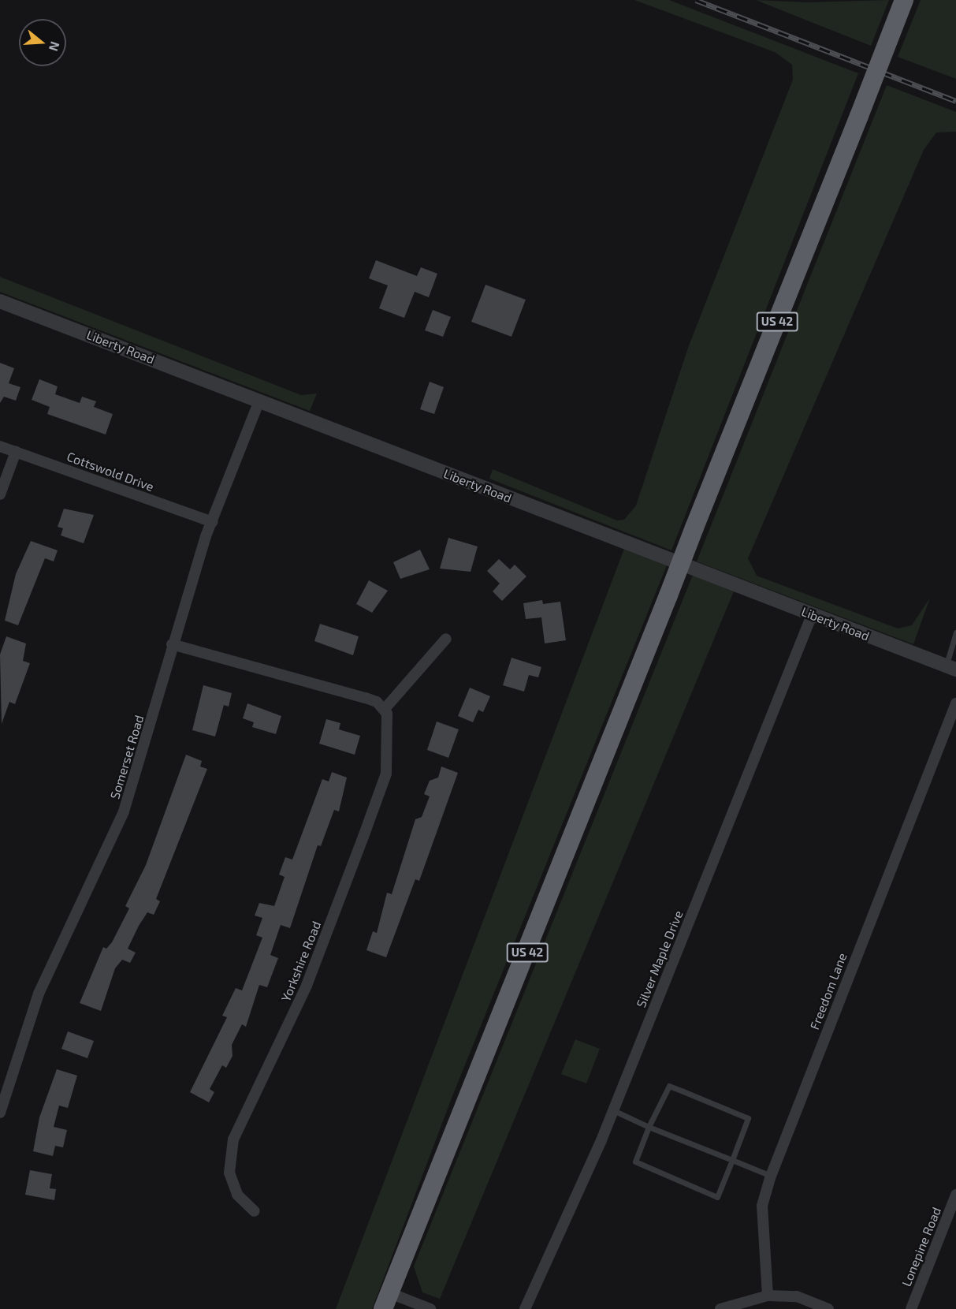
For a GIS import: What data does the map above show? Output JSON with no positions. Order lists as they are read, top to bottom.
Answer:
{
  "streets": {
    "highway": ["US 42"],
    "street": [
      "Liberty Road",
      "Cottswold Drive",
      "Somerset Road",
      "Silver Maple Drive",
      "Yorkshire Road",
      "Freedom Lane",
      "Lonepine Road"
    ]
  },
  "crossings": [
    ["Liberty Road", "Somerset Road"],
    ["Liberty Road", "Silver Maple Drive"],
    ["Cottswold Drive", "Somerset Road"]
  ],
  "north": "right"
}
